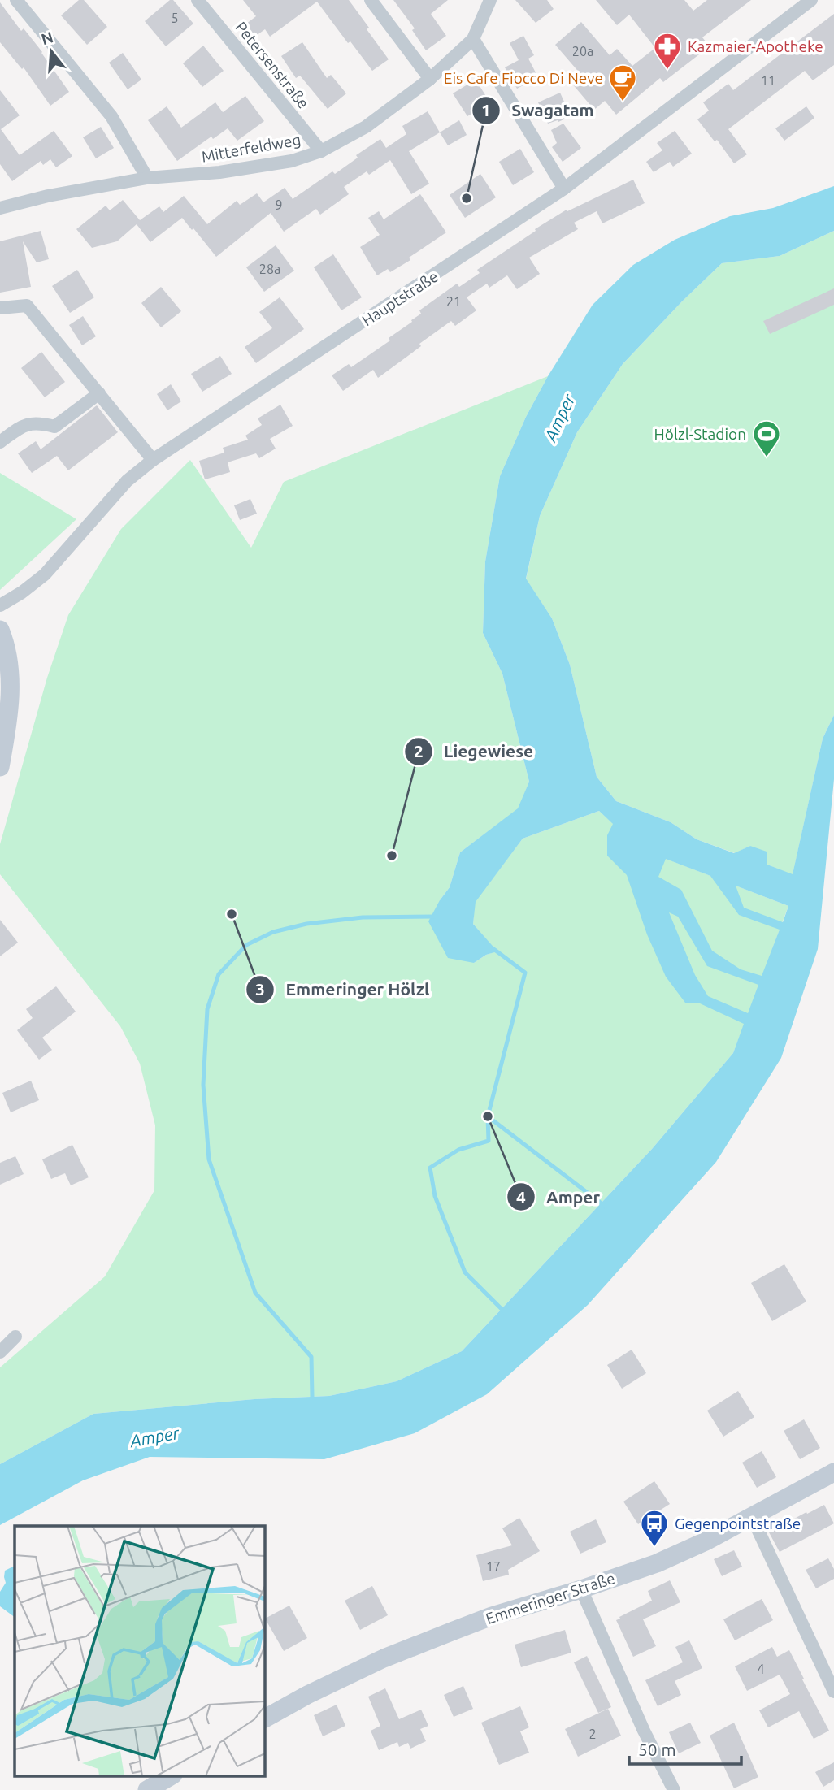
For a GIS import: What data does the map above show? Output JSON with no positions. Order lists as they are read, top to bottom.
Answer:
{
  "streets": {
    "street": [
      "Petersenstraße",
      "Mitterfeldweg",
      "Hauptstraße",
      "Emmeringer Straße"
    ]
  },
  "crossings": [
    ["Petersenstraße", "Mitterfeldweg"]
  ],
  "water": ["Amper"],
  "places": {
    "pharmacy": ["Kazmaier-Apotheke"],
    "cafe": ["Eis Cafe Fiocco Di Neve"],
    "other": [
      "Swagatam",
      "Liegewiese",
      "Emmeringer Hölzl",
      "Amper"
    ],
    "sports": ["Hölzl-Stadion"],
    "bus stop": ["Gegenpointstraße"]
  },
  "house_numbers": [
    "5",
    "20a",
    "11",
    "9",
    "28a",
    "21",
    "17",
    "4",
    "2"
  ],
  "scale_bar": "50 m",
  "north": "top"
}
